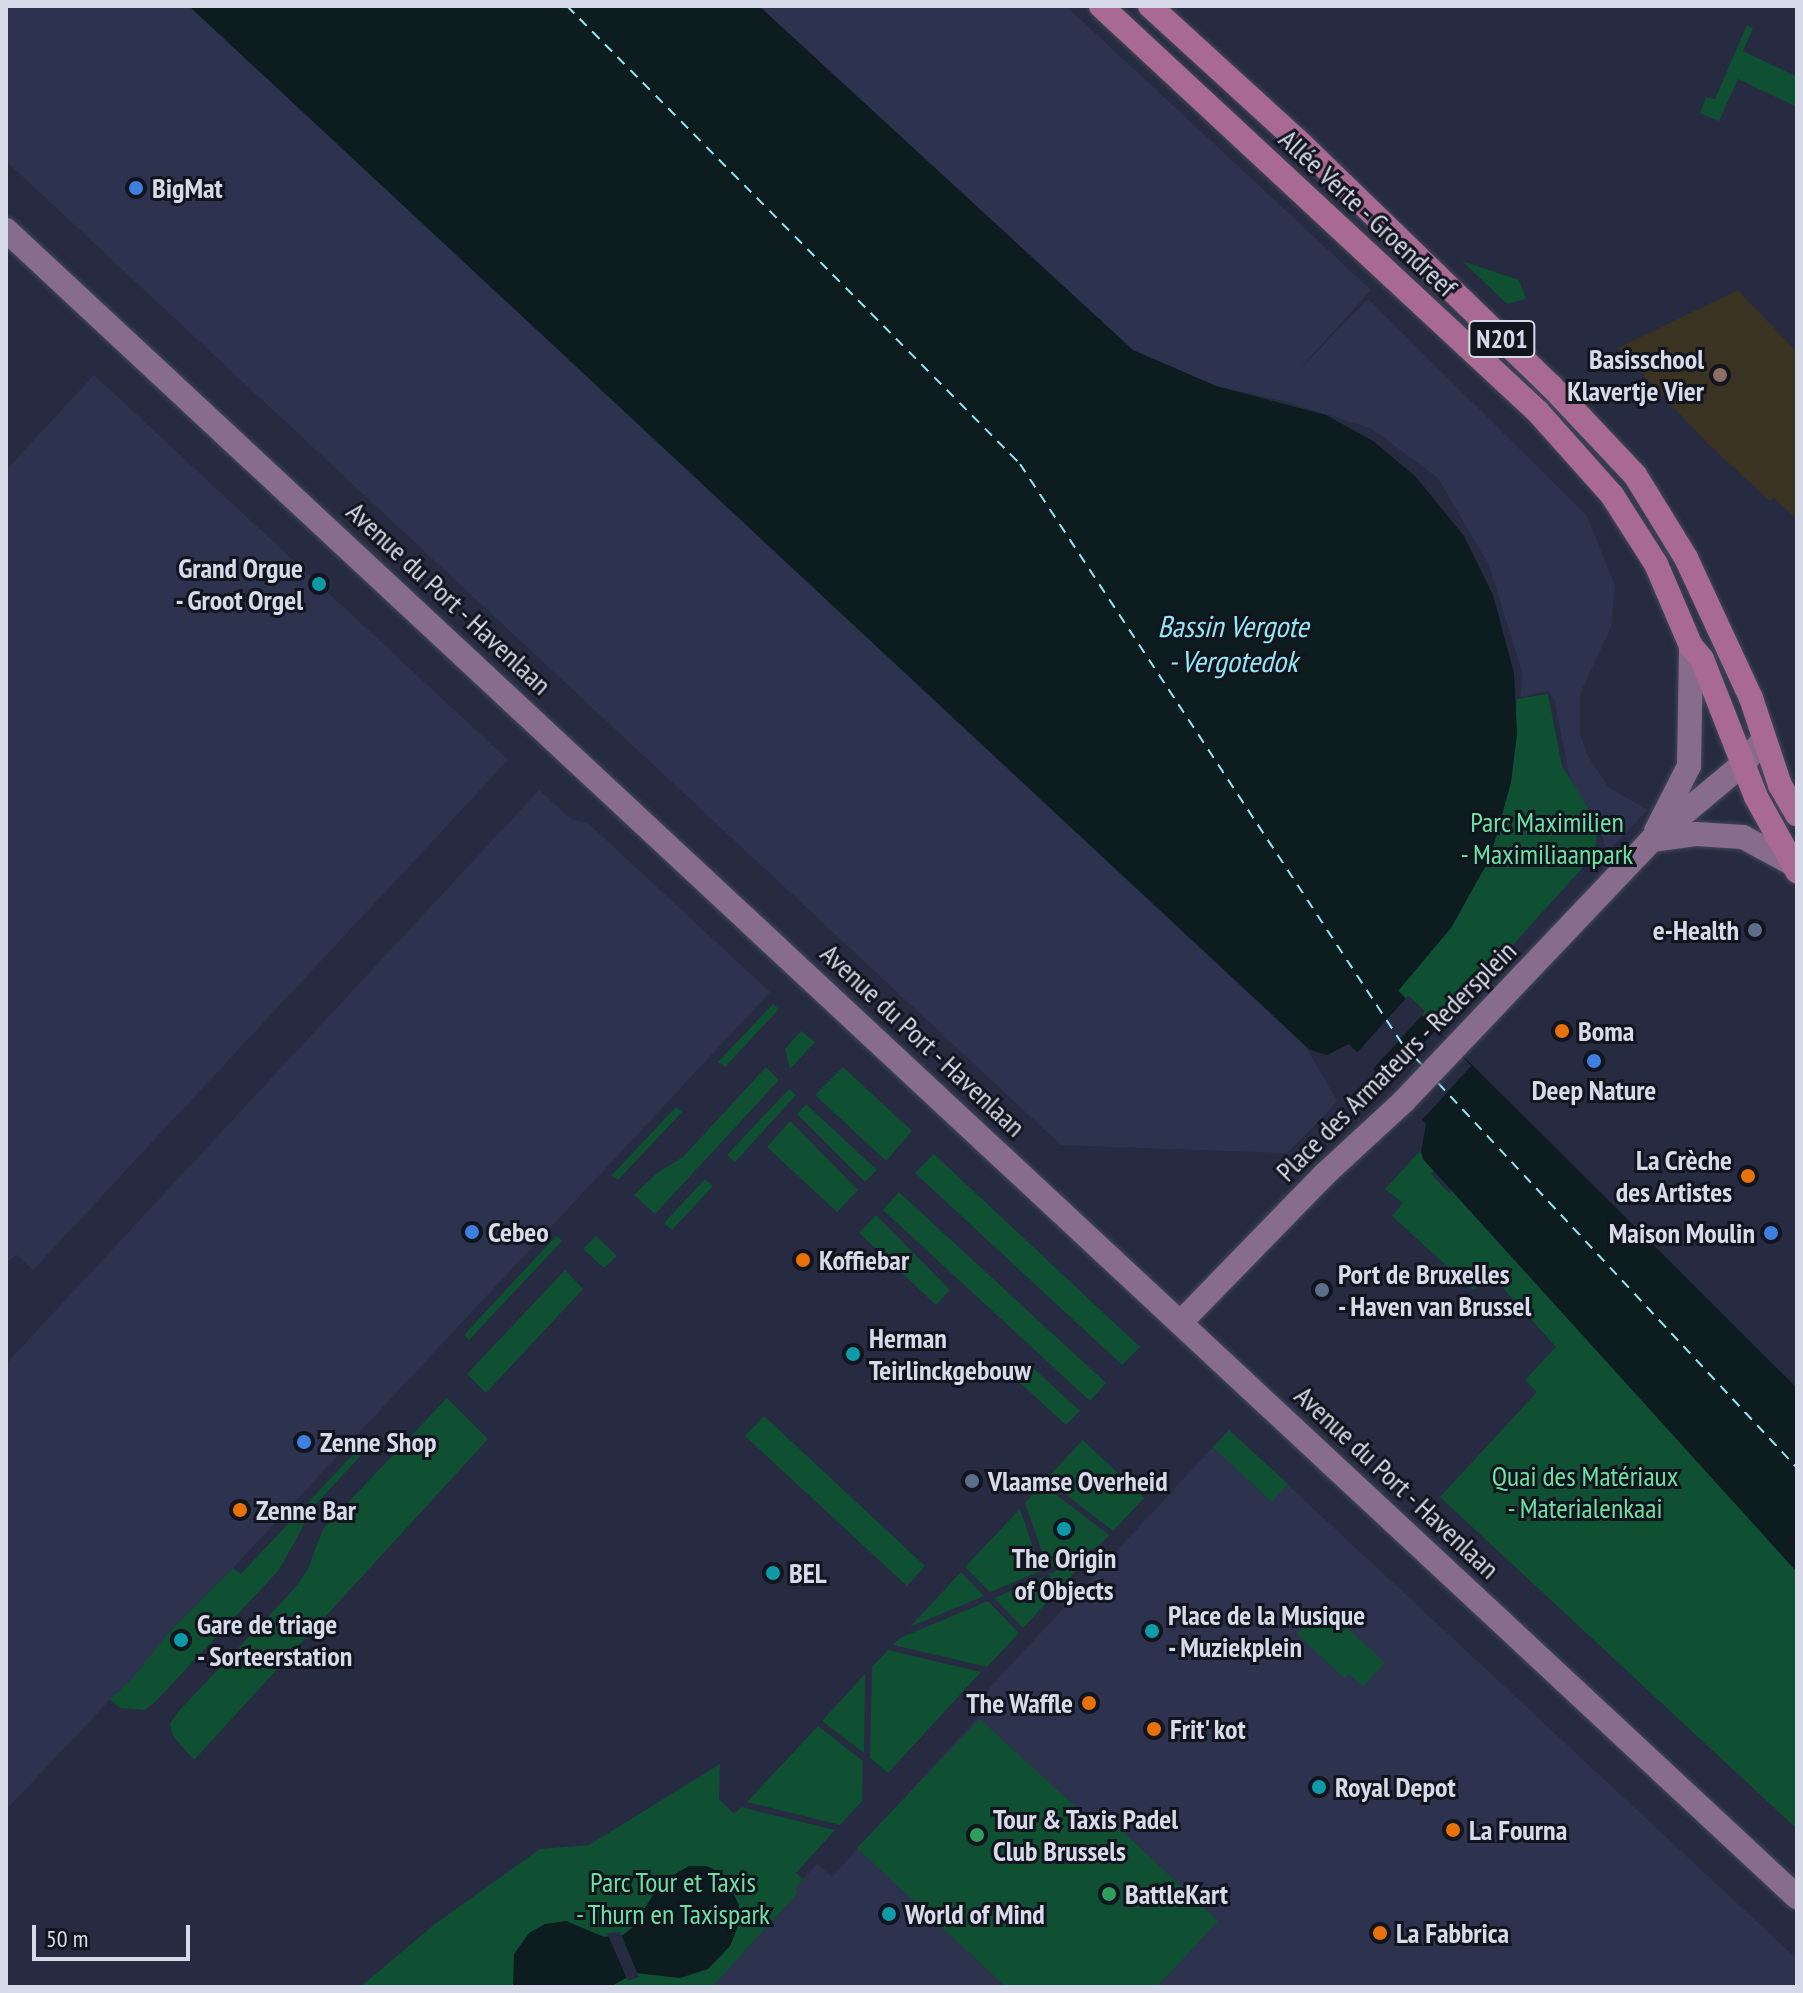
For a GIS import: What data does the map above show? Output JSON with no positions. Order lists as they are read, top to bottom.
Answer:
{
  "streets": {
    "main road": ["Allée Verte - Groendreef", "N201"],
    "street": ["Avenue du Port - Havenlaan", "Place des Armateurs - Redersplein"]
  },
  "crossings": [
    ["Allée Verte - Groendreef", "N201"],
    ["Allée Verte - Groendreef", "Place des Armateurs - Redersplein"],
    ["N201", "Place des Armateurs - Redersplein"],
    ["Avenue du Port - Havenlaan", "Place des Armateurs - Redersplein"]
  ],
  "water": ["Bassin Vergote - Vergotedok"],
  "parks": ["Parc Maximilien - Maximiliaanpark", "Quai des Matériaux - Materialenkaai", "Parc Tour et Taxis - Thurn en Taxispark"],
  "places": [
    "BigMat",
    "Basisschool Klavertje Vier",
    "Grand Orgue - Groot Orgel",
    "e-Health",
    "Boma",
    "Deep Nature",
    "La Crèche des Artistes",
    "Cebeo",
    "Maison Moulin",
    "Koffiebar",
    "Port de Bruxelles - Haven van Brussel",
    "Herman Teirlinckgebouw",
    "Zenne Shop",
    "Vlaamse Overheid",
    "Zenne Bar",
    "The Origin of Objects",
    "BEL",
    "Place de la Musique - Muziekplein",
    "Gare de triage - Sorteerstation",
    "The Waffle",
    "Frit' kot",
    "Royal Depot",
    "La Fourna",
    "Tour & Taxis Padel Club Brussels",
    "BattleKart",
    "World of Mind",
    "La Fabbrica"
  ],
  "scale_bar": "50 m"
}
